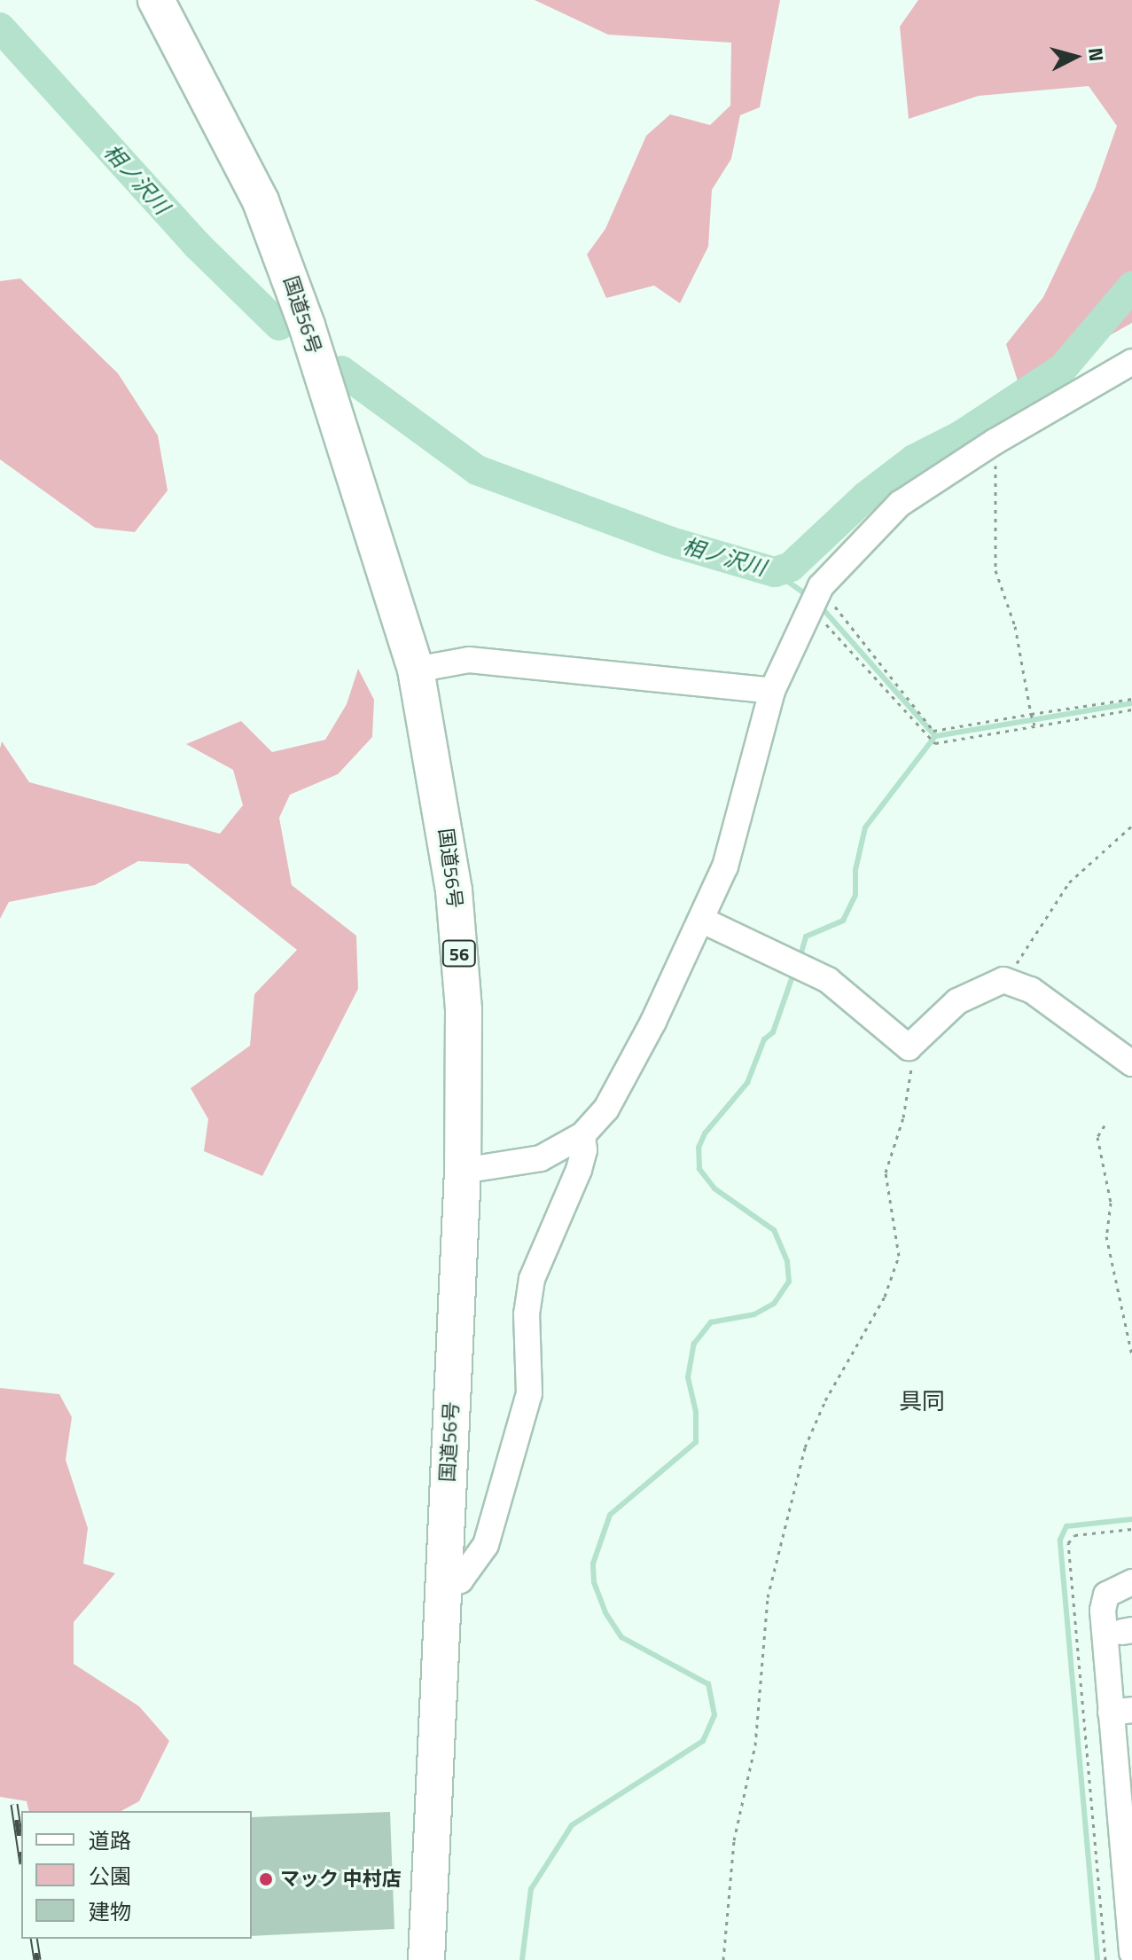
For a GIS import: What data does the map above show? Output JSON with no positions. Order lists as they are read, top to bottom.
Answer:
{
  "streets": {
    "highway": ["国道56号", "56"]
  },
  "districts": ["具同"],
  "water": ["相ノ沢川"],
  "places": ["マック 中村店"],
  "legend": ["道路", "公園", "建物"],
  "north": "right"
}
